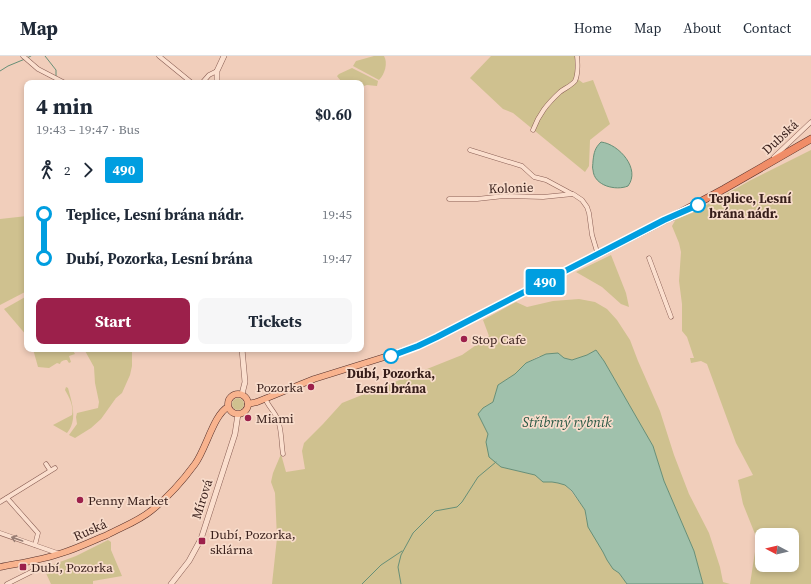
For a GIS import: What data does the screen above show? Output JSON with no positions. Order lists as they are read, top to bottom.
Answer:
{
  "streets": {
    "main road": ["Ruská"],
    "street": ["Dubská", "Kolonie", "Mírová"]
  },
  "crossings": [
    ["Mírová", "Ruská"]
  ],
  "water": ["Stříbrný rybník"],
  "places": {
    "other": [
      "Teplice, Lesní brána nádr.",
      "Stop Cafe",
      "Dubí, Pozorka, Lesní brána",
      "Pozorka",
      "Miami",
      "Penny Market"
    ],
    "transit": ["Dubí, Pozorka, sklárna", "Dubí, Pozorka"]
  },
  "lines": ["bus line 490"],
  "north": "left",
  "page": {
    "header": "Map",
    "nav": [
      "Home",
      "Map",
      "About",
      "Contact"
    ],
    "on_map": "490",
    "heading": ["4 min", "19:43 – 19:47 · Bus", "$0.60"],
    "legs": ["2", "490"],
    "list": [
      {
        "name": "Teplice, Lesní brána nádr.",
        "value": "19:45"
      },
      {
        "name": "Dubí, Pozorka, Lesní brána",
        "value": "19:47"
      }
    ],
    "buttons": ["Start", "Tickets"]
  }
}
